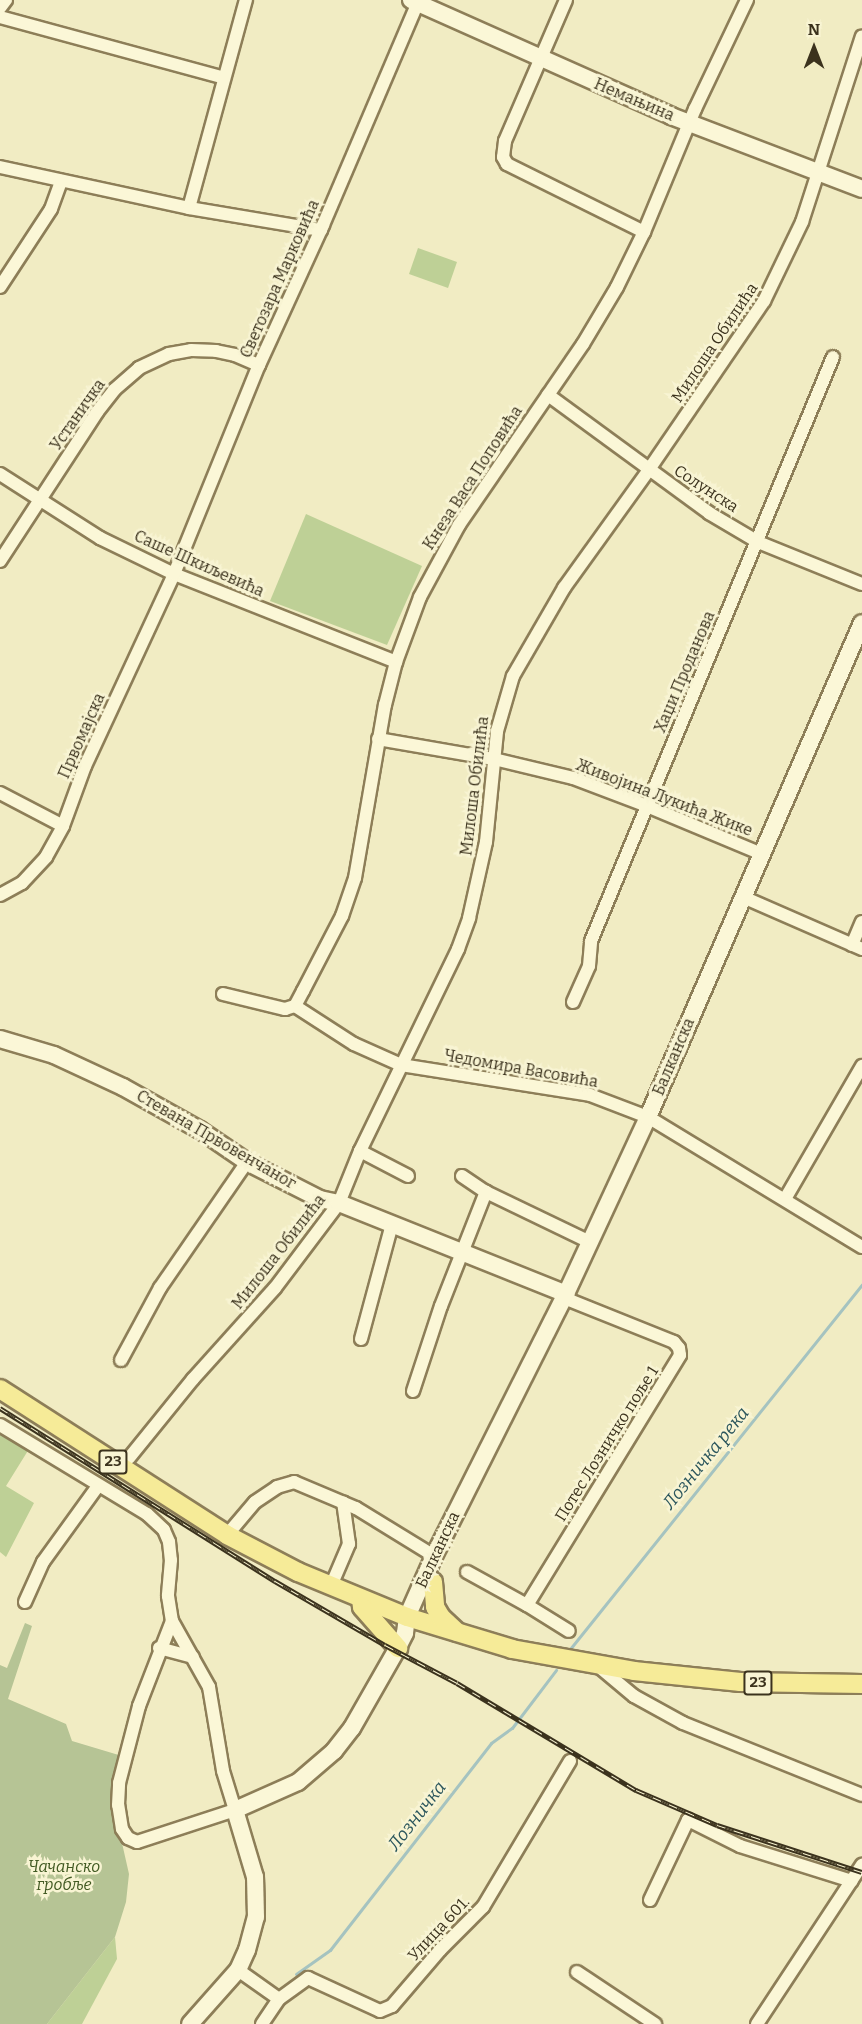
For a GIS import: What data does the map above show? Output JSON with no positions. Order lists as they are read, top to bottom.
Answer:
{
  "streets": {
    "main road": ["23"],
    "street": [
      "Немањина",
      "Светозара Марковића",
      "Милоша Обилића",
      "Устаничка",
      "Кнеза Васа Поповића",
      "Солунска",
      "Саше Шкиљевића",
      "Хаџи Проданова",
      "Првомајска",
      "Живојина Лукића Жике",
      "Балканска",
      "Чедомира Васовића",
      "Стевана Првовенчаног",
      "Потес Лозничко поље 1",
      "Улица 601."
    ]
  },
  "crossings": [
    ["Немањина", "Светозара Марковића"],
    ["Немањина", "Милоша Обилића"],
    ["Немањина", "Кнеза Васа Поповића"],
    ["Светозара Марковића", "Устаничка"],
    ["Светозара Марковића", "Саше Шкиљевића"],
    ["Светозара Марковића", "Првомајска"],
    ["Милоша Обилића", "Солунска"],
    ["Милоша Обилића", "Живојина Лукића Жике"],
    ["Милоша Обилића", "Чедомира Васовића"],
    ["Милоша Обилића", "Стевана Првовенчаног"],
    ["Устаничка", "Саше Шкиљевића"],
    ["Кнеза Васа Поповића", "Солунска"],
    ["Кнеза Васа Поповића", "Саше Шкиљевића"],
    ["Кнеза Васа Поповића", "Живојина Лукића Жике"],
    ["Кнеза Васа Поповића", "Чедомира Васовића"],
    ["Солунска", "Хаџи Проданова"],
    ["Саше Шкиљевића", "Првомајска"],
    ["Хаџи Проданова", "Живојина Лукића Жике"],
    ["Живојина Лукића Жике", "Балканска"],
    ["Балканска", "Чедомира Васовића"],
    ["Балканска", "Стевана Првовенчаног"],
    ["Балканска", "Потес Лозничко поље 1"],
    ["Балканска", "23"],
    ["Стевана Првовенчаног", "Потес Лозничко поље 1"]
  ],
  "water": ["Лозничка река", "Лозничка"],
  "parks": ["Чачанско гробље"],
  "north": "top"
}
